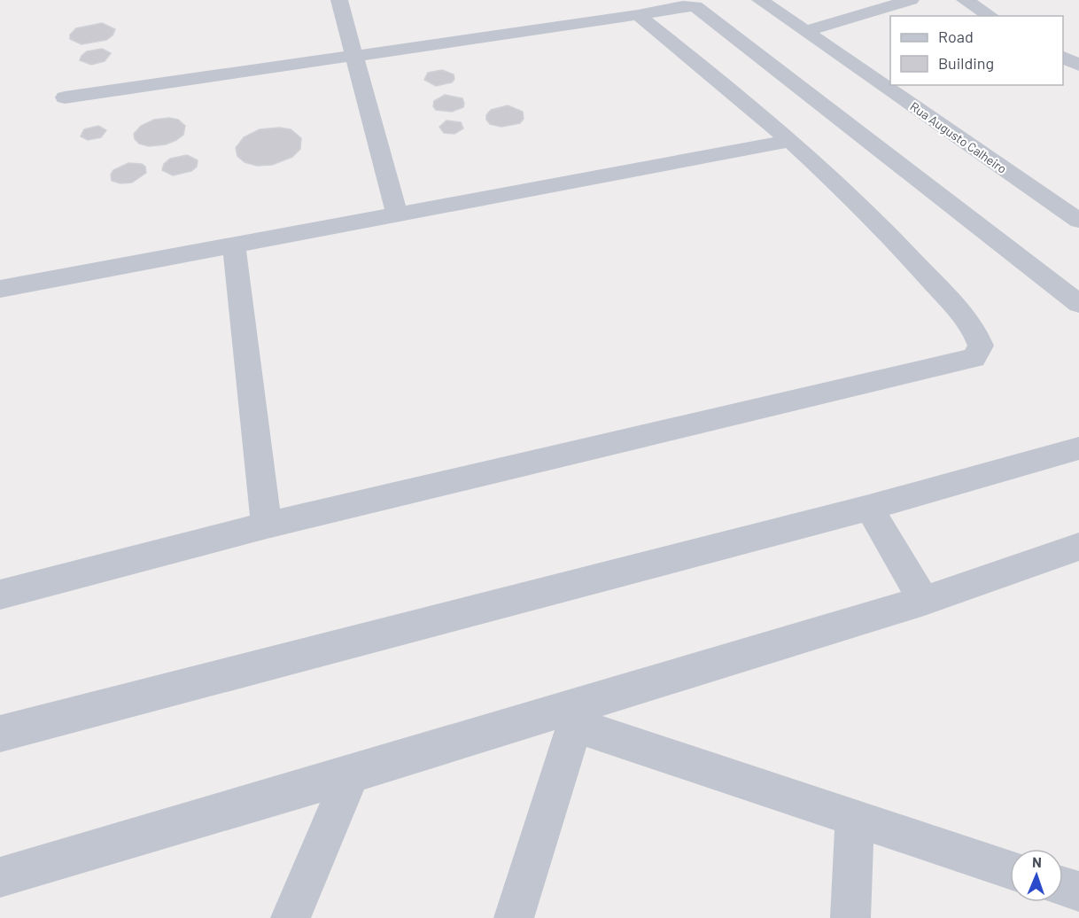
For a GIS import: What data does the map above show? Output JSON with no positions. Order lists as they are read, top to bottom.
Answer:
{
  "streets": {
    "street": ["Rua Augusto Calheiro"]
  },
  "legend": ["Road", "Building"],
  "north": "top"
}
